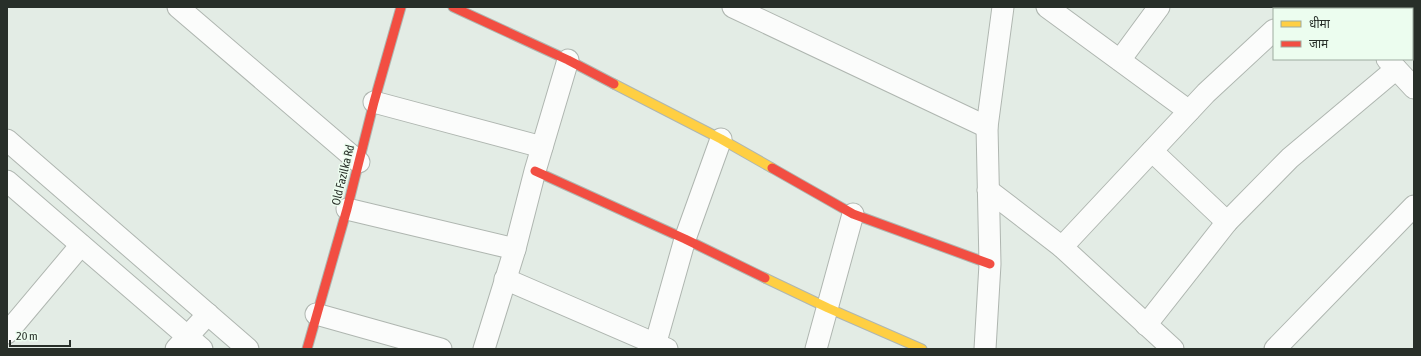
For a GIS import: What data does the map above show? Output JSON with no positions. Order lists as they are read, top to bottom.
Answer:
{
  "streets": {
    "street": ["Old Fazilka Rd"]
  },
  "legend": ["धीमा", "जाम"],
  "scale_bar": "20 m"
}
